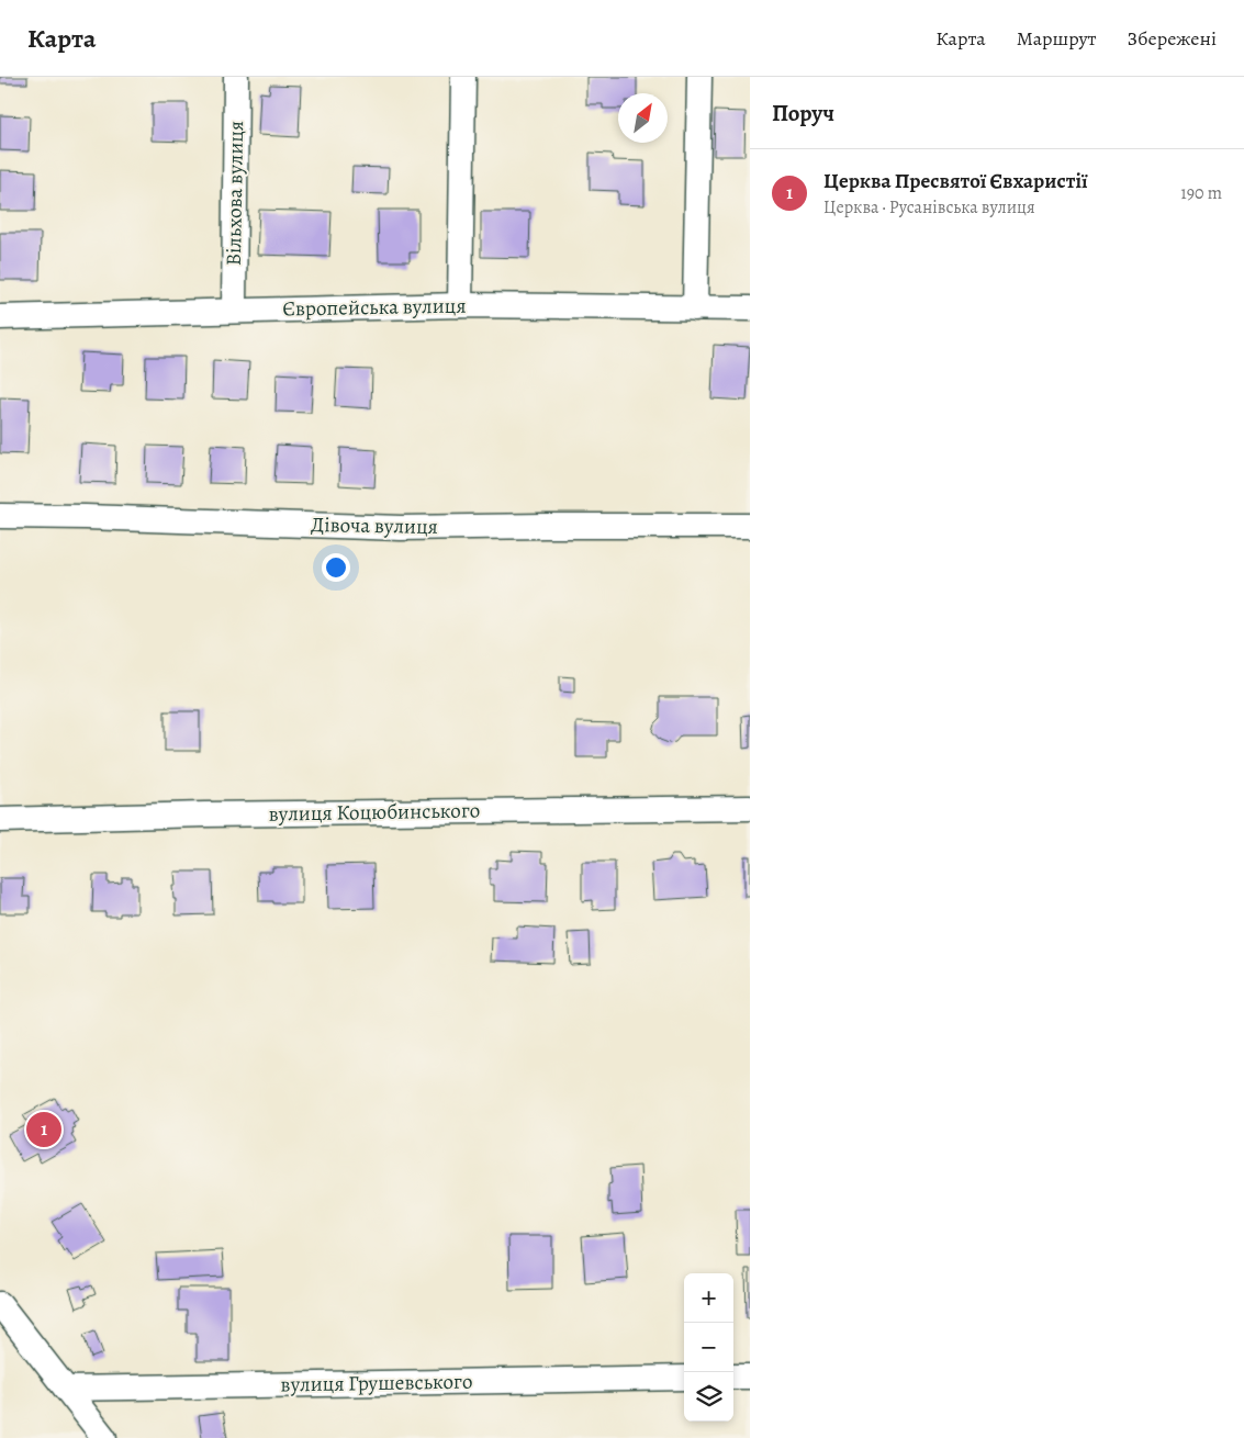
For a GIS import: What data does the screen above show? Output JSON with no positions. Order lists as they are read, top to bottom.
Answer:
{
  "streets": {
    "street": [
      "Вільхова вулиця",
      "Європейська вулиця",
      "Дівоча вулиця",
      "вулиця Коцюбинського",
      "вулиця Грушевського"
    ]
  },
  "crossings": [
    ["Вільхова вулиця", "Європейська вулиця"]
  ],
  "north": "top right",
  "page": {
    "header": "Карта",
    "nav": ["Карта", "Маршрут", "Збережені"],
    "heading": "Поруч",
    "list": [
      {
        "mark": "1",
        "name": "Церква Пресвятої Євхаристії",
        "note": "Церква · Русанівська вулиця",
        "value": "190 m"
      }
    ],
    "pins": "1",
    "map_buttons": ["+", "−"]
  }
}
